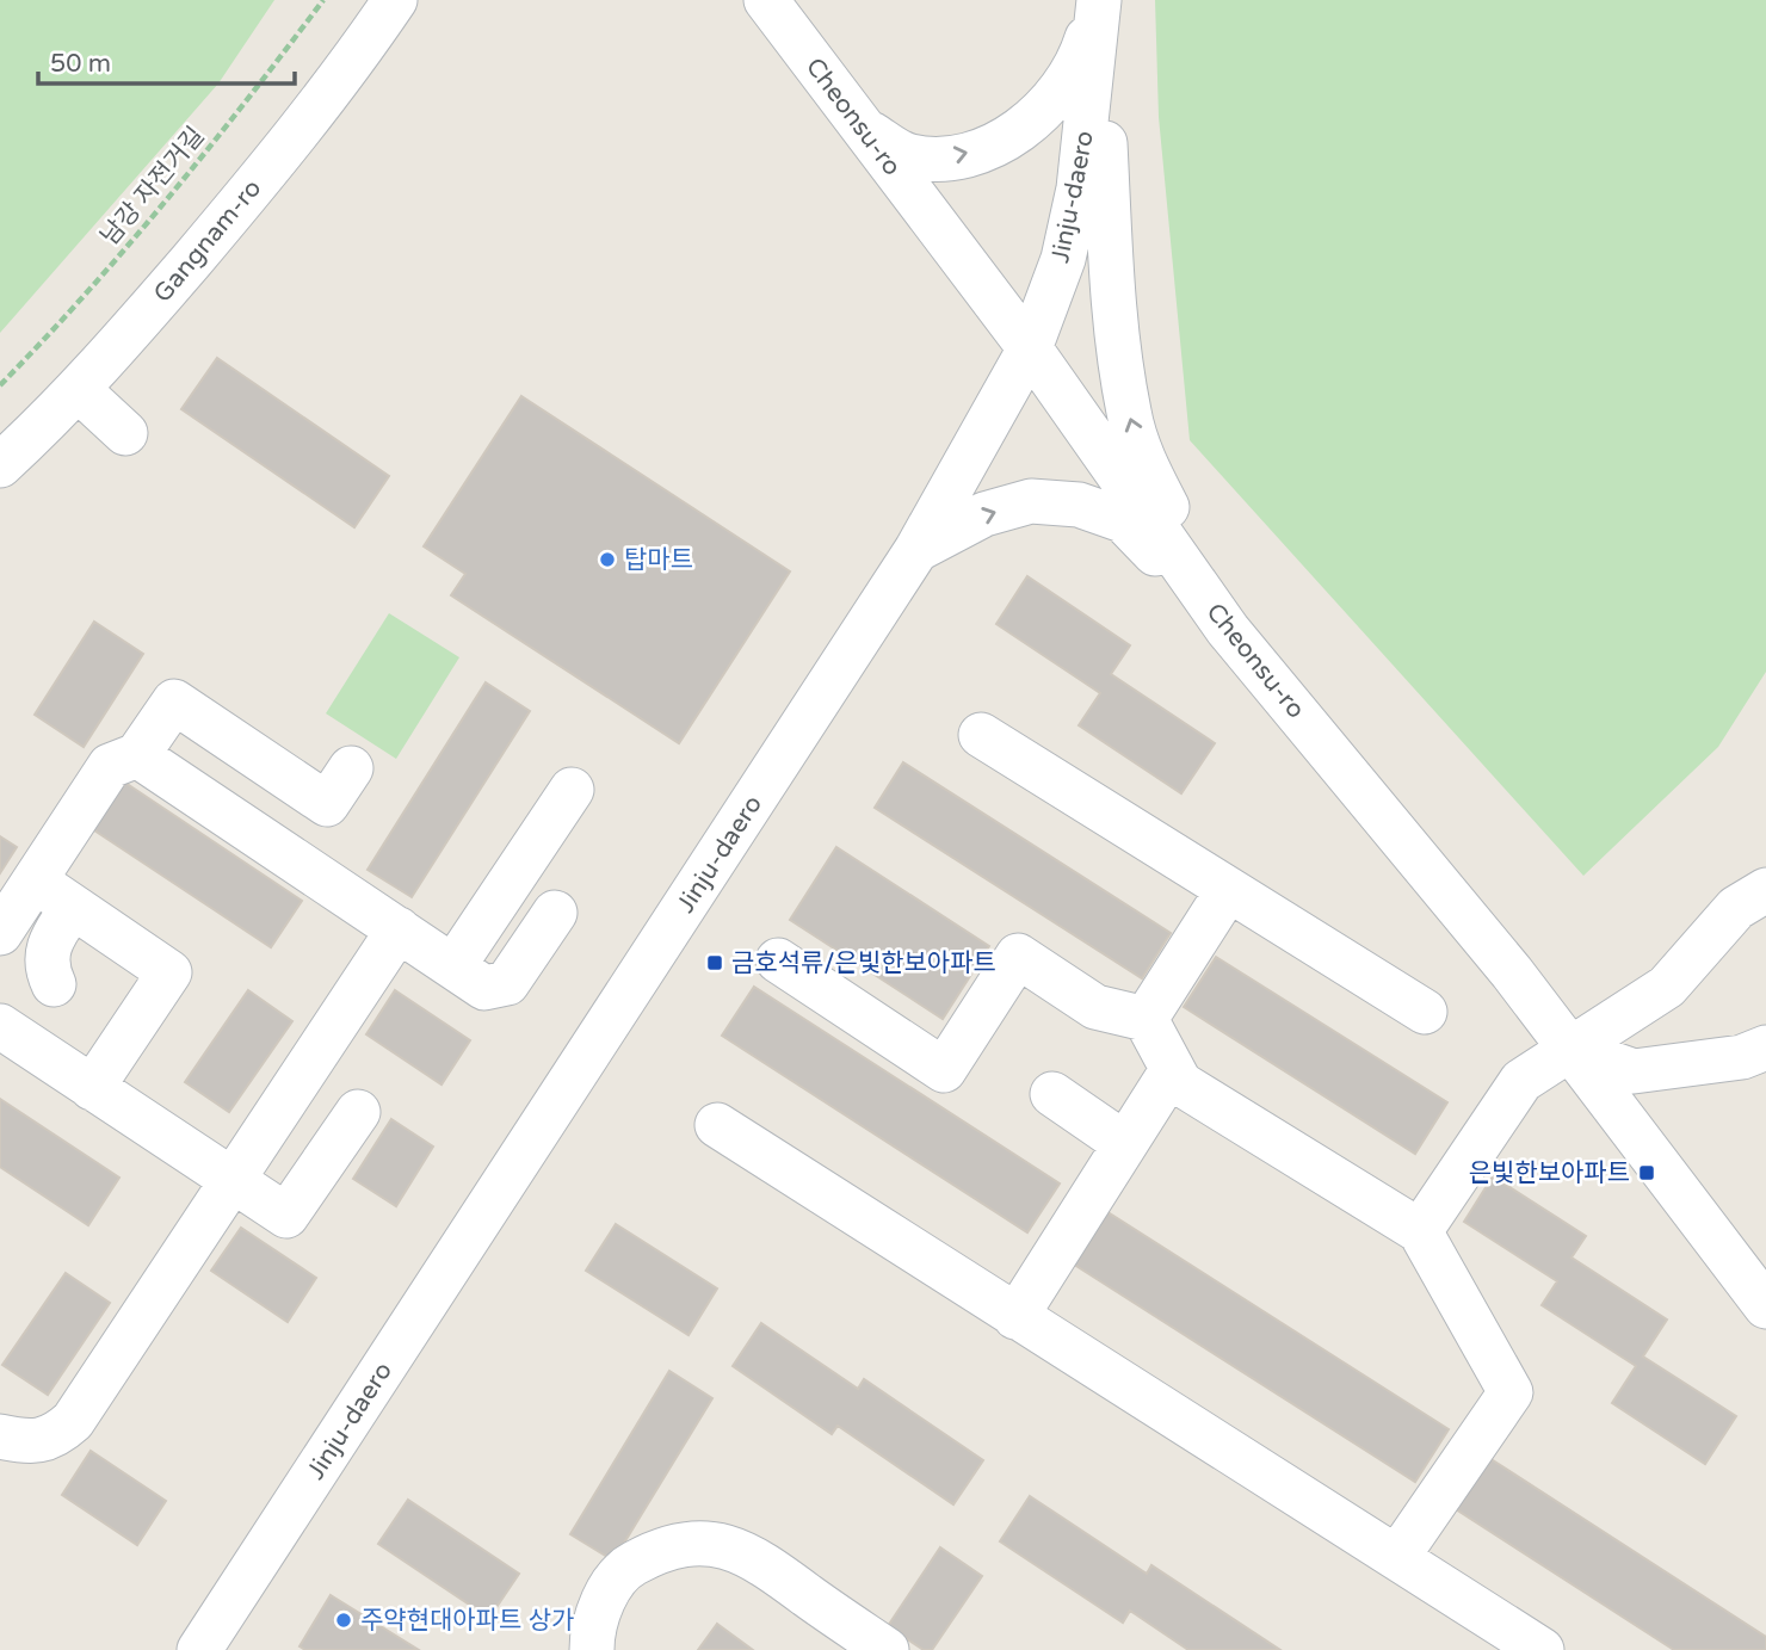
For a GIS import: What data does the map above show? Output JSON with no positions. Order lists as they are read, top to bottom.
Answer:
{
  "streets": {
    "street": ["Cheonsu-ro", "Jinju-daero", "Gangnam-ro"],
    "path": ["남강 자전거길"]
  },
  "crossings": [
    ["Cheonsu-ro", "Jinju-daero"]
  ],
  "places": {
    "other": ["탑마트", "주약현대아파트 상가"],
    "transit": ["금호석류/은빛한보아파트", "은빛한보아파트"]
  },
  "scale_bar": "50 m"
}
